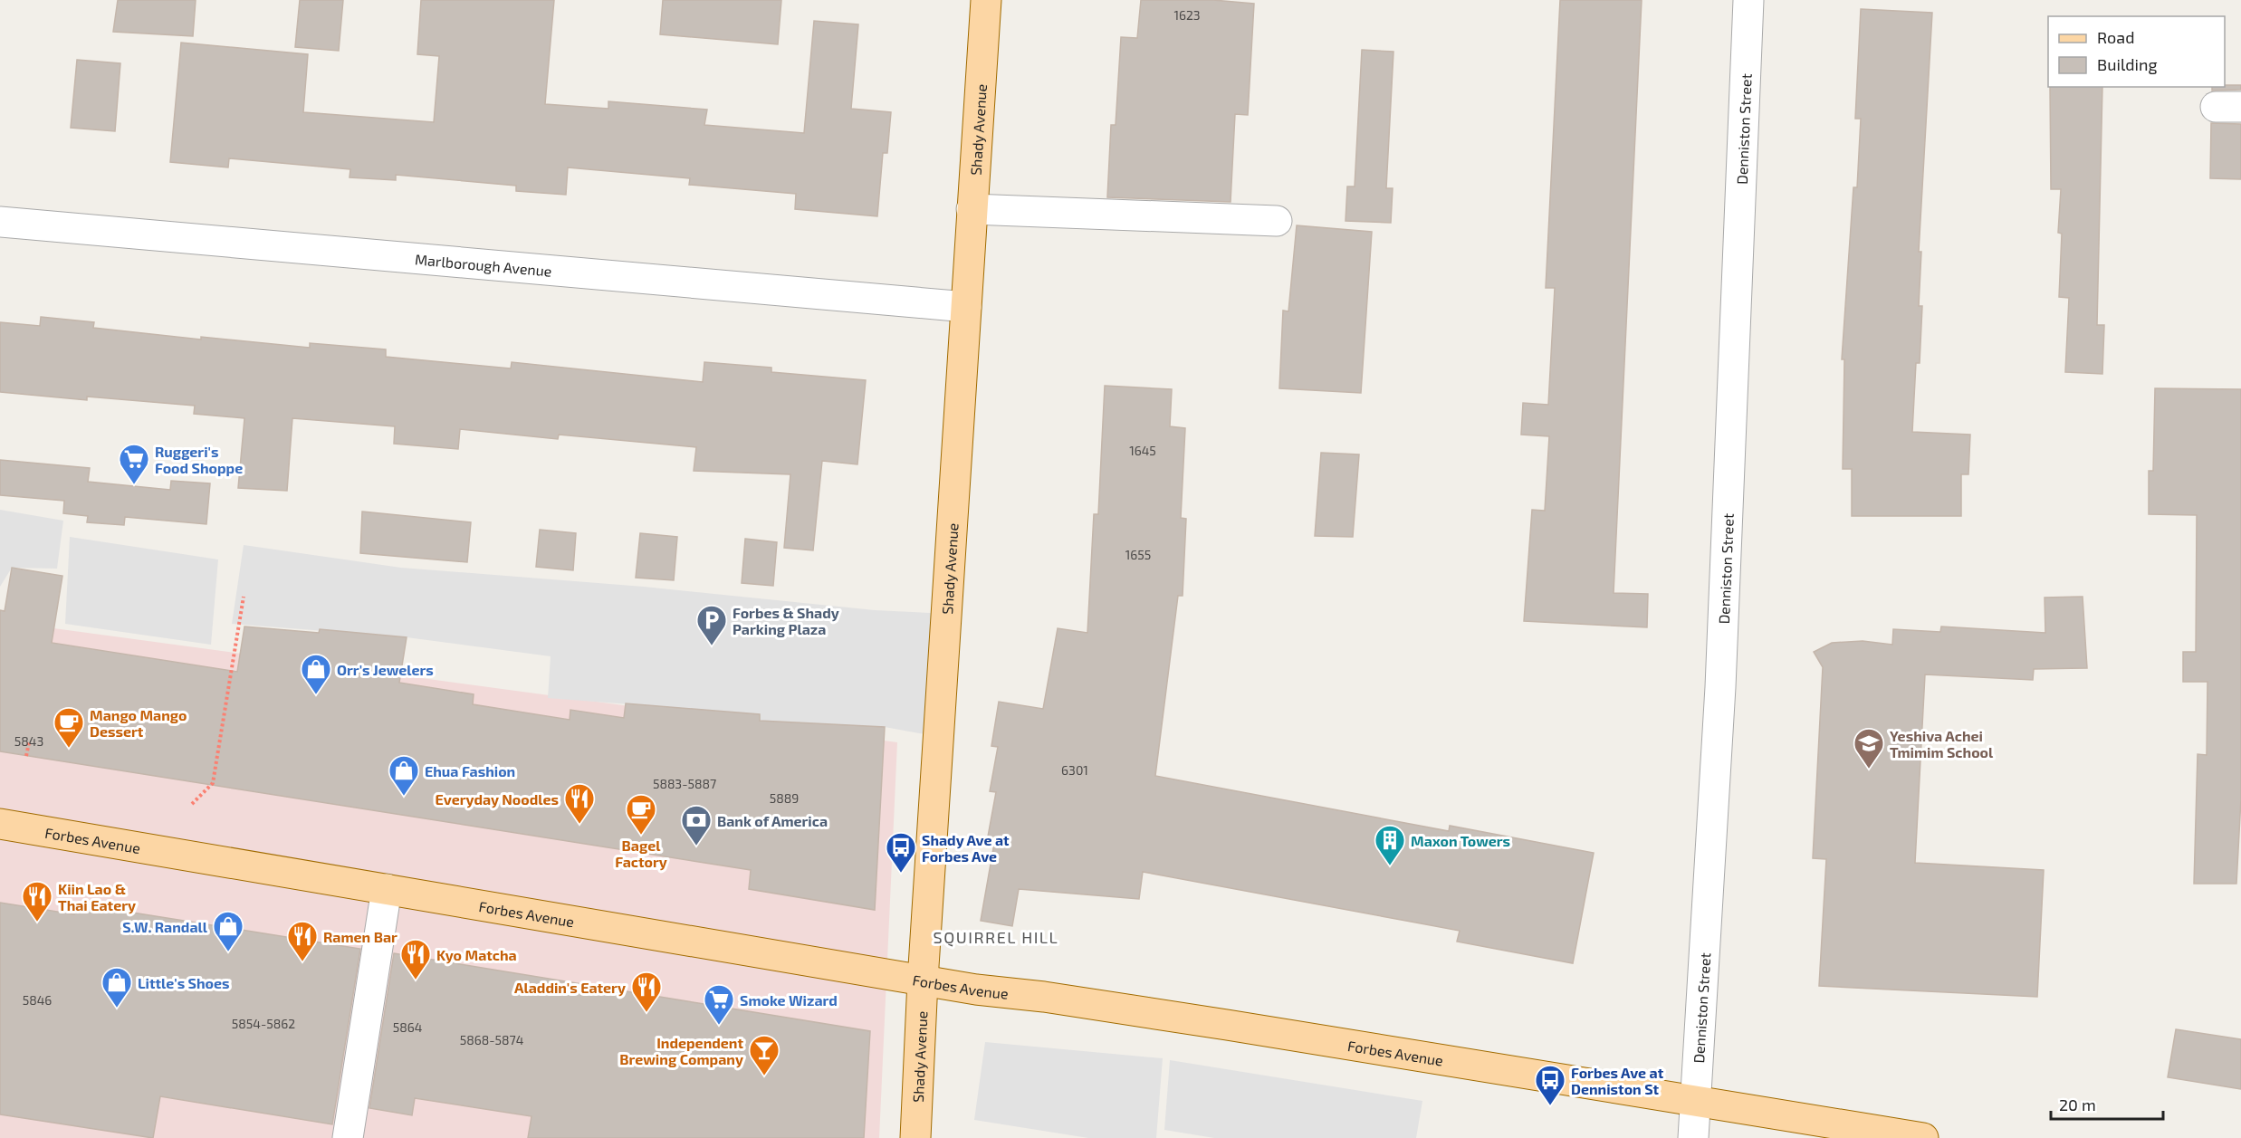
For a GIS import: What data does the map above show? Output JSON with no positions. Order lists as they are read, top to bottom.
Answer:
{
  "streets": {
    "main road": ["Shady Avenue", "Forbes Avenue"],
    "street": ["Denniston Street", "Marlborough Avenue"]
  },
  "crossings": [
    ["Shady Avenue", "Marlborough Avenue"],
    ["Shady Avenue", "Forbes Avenue"],
    ["Denniston Street", "Forbes Avenue"]
  ],
  "districts": ["SQUIRREL HILL"],
  "places": {
    "supermarket": ["Ruggeri's Food Shoppe", "Smoke Wizard"],
    "parking": ["Forbes & Shady Parking Plaza"],
    "shop": [
      "Orr's Jewelers",
      "Ehua Fashion",
      "S.W. Randall",
      "Little's Shoes"
    ],
    "cafe": ["Mango Mango Dessert", "Bagel Factory"],
    "school or university": ["Yeshiva Achei Tmimim School"],
    "restaurant": [
      "Everyday Noodles",
      "Kiin Lao & Thai Eatery",
      "Ramen Bar",
      "Kyo Matcha",
      "Aladdin's Eatery"
    ],
    "bank": ["Bank of America"],
    "building": ["Maxon Towers"],
    "bus stop": ["Shady Ave at Forbes Ave", "Forbes Ave at Denniston St"],
    "bar": ["Independent Brewing Company"]
  },
  "house_numbers": [
    "1623",
    "1645",
    "1655",
    "5843",
    "6301",
    "5883-5887",
    "5889",
    "5846",
    "5854-5862",
    "5864",
    "5868-5874"
  ],
  "legend": ["Road", "Building"],
  "scale_bar": "20 m"
}
